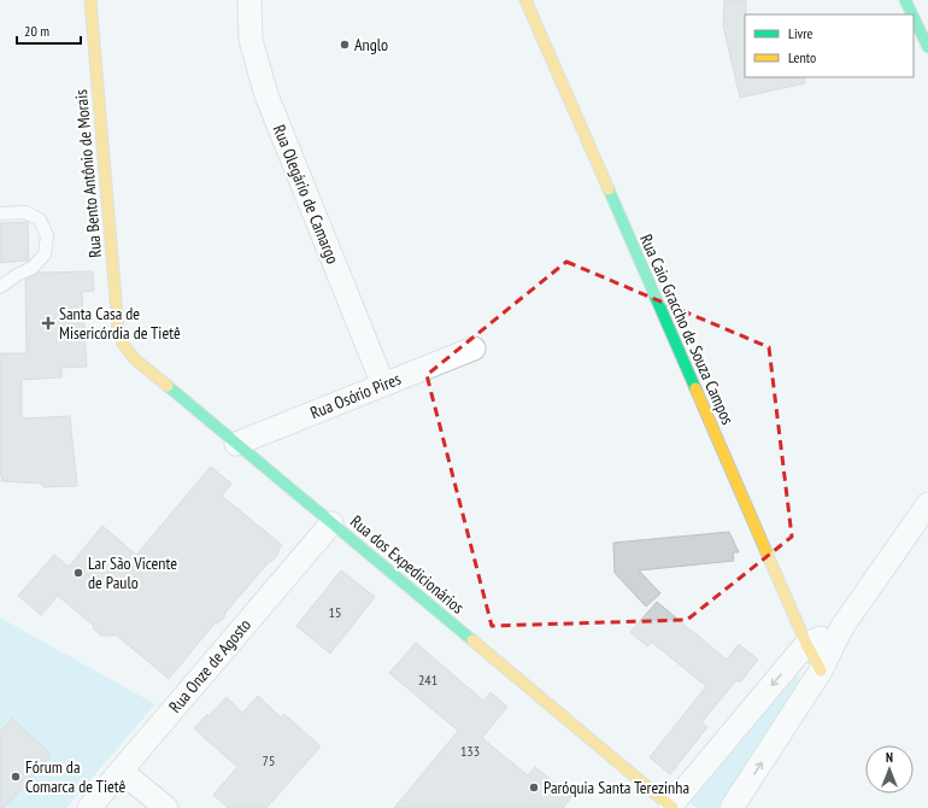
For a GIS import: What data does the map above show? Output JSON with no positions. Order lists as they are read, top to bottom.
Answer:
{
  "streets": {
    "street": [
      "Rua Bento Antônio de Morais",
      "Rua Olegário de Camargo",
      "Rua Caio Graccho de Souza Campos",
      "Rua Osório Pires",
      "Rua dos Expedicionários",
      "Rua Onze de Agosto"
    ]
  },
  "crossings": [
    ["Rua Bento Antônio de Morais", "Rua dos Expedicionários"],
    ["Rua Olegário de Camargo", "Rua Osório Pires"],
    ["Rua Osório Pires", "Rua dos Expedicionários"],
    ["Rua dos Expedicionários", "Rua Onze de Agosto"]
  ],
  "places": {
    "other": [
      "Anglo",
      "Lar São Vicente de Paulo",
      "Fórum da Comarca de Tietê",
      "Paróquia Santa Terezinha"
    ],
    "health": ["Santa Casa de Misericórdia de Tietê"]
  },
  "house_numbers": [
    "15",
    "241",
    "133",
    "75"
  ],
  "legend": ["Livre", "Lento"],
  "scale_bar": "20 m",
  "north": "top"
}
